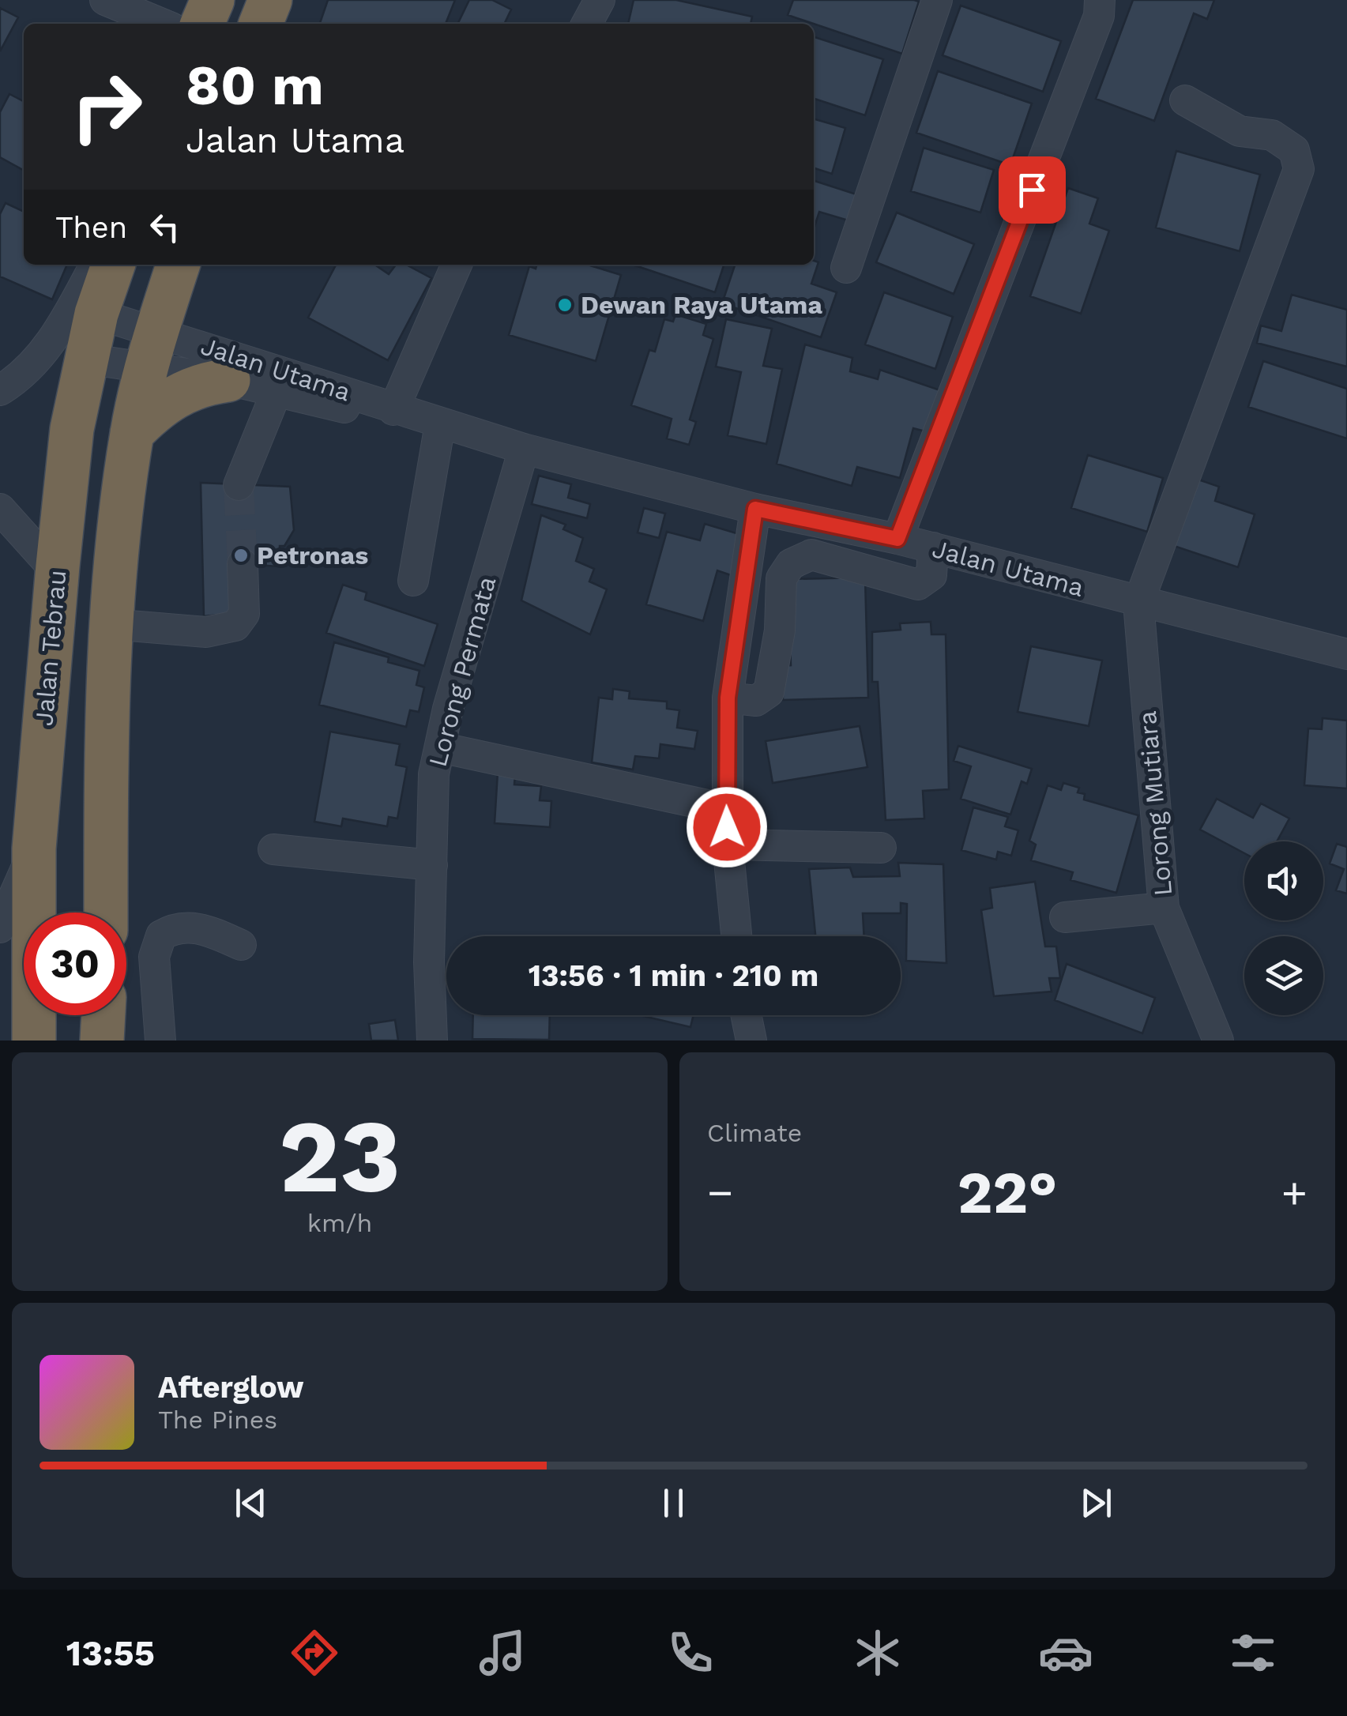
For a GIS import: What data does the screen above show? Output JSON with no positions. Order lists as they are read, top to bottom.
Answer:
{
  "streets": {
    "highway": ["Jalan Tebrau"],
    "street": ["Jalan Utama", "Lorong Permata", "Lorong Mutiara"]
  },
  "crossings": [
    ["Jalan Utama", "Lorong Permata"],
    ["Jalan Utama", "Lorong Mutiara"]
  ],
  "places": ["Dewan Raya Utama", "Petronas"],
  "page": {
    "turn": ["80 m", "Jalan Utama"],
    "then": "Then",
    "limit": "30",
    "trip": "13:56 · 1 min · 210 m",
    "tile": [
      ["23", "km/h"],
      "Climate"
    ],
    "heat": ["−", "22°", "+"],
    "song": ["Afterglow", "The Pines"],
    "tabs": "13:55"
  }
}
